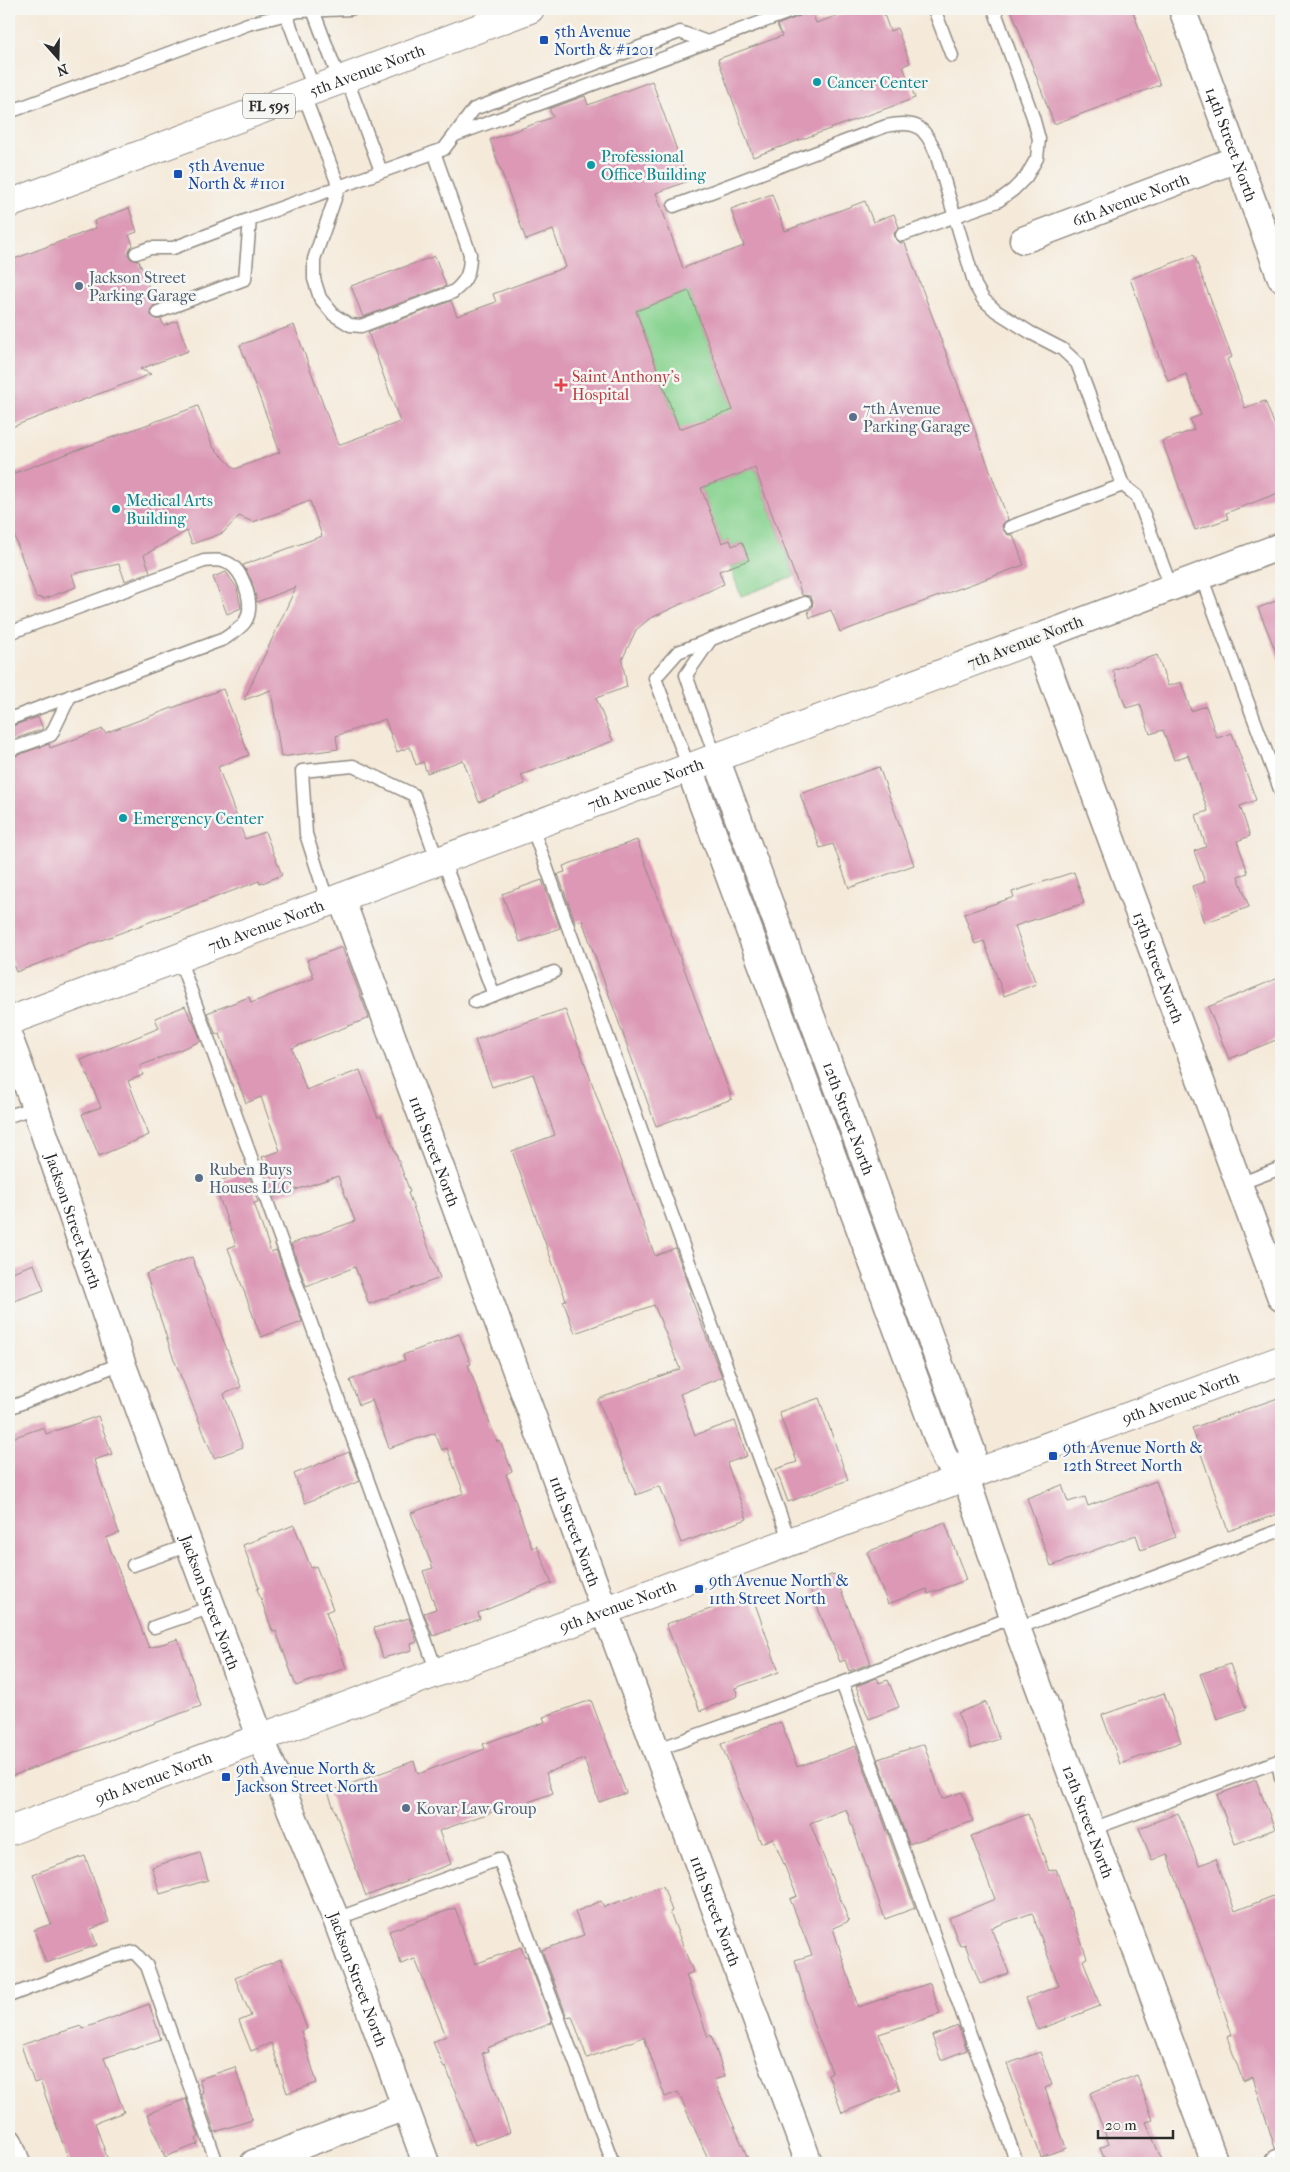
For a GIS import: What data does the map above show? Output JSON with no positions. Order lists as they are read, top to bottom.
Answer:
{
  "streets": {
    "street": [
      "5th Avenue North",
      "FL 595",
      "14th Street North",
      "6th Avenue North",
      "7th Avenue North",
      "13th Street North",
      "12th Street North",
      "11th Street North",
      "Jackson Street North",
      "9th Avenue North"
    ]
  },
  "crossings": [
    ["14th Street North", "6th Avenue North"],
    ["7th Avenue North", "13th Street North"],
    ["7th Avenue North", "12th Street North"],
    ["7th Avenue North", "11th Street North"],
    ["12th Street North", "9th Avenue North"],
    ["11th Street North", "9th Avenue North"],
    ["Jackson Street North", "9th Avenue North"]
  ],
  "places": {
    "transit": [
      "5th Avenue North & #1201",
      "5th Avenue North & #1101",
      "9th Avenue North & 12th Street North",
      "9th Avenue North & 11th Street North",
      "9th Avenue North & Jackson Street North"
    ],
    "other": [
      "Cancer Center",
      "Professional Office Building",
      "Jackson Street Parking Garage",
      "7th Avenue Parking Garage",
      "Medical Arts Building",
      "Emergency Center",
      "Ruben Buys Houses LLC",
      "Kovar Law Group"
    ],
    "health": ["Saint Anthony's Hospital"]
  },
  "scale_bar": "20 m",
  "north": "bottom"
}
